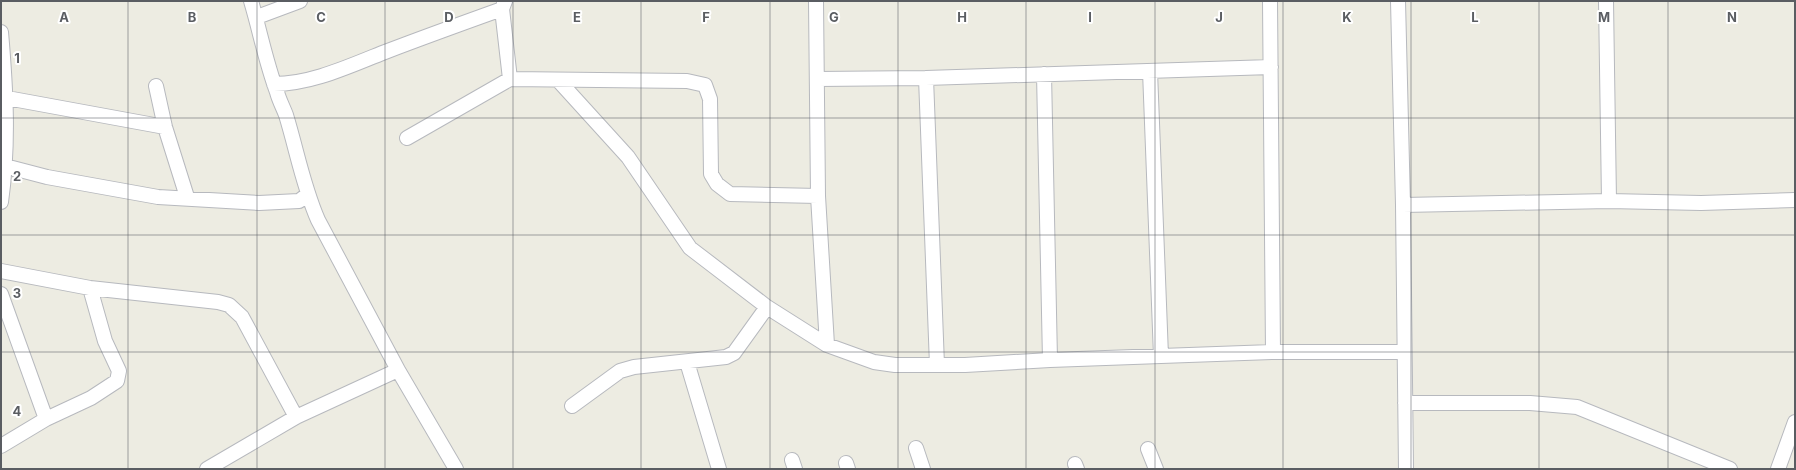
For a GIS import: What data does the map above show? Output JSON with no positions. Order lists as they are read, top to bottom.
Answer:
{
  "grid": {
    "columns": [
      "A",
      "B",
      "C",
      "D",
      "E",
      "F",
      "G",
      "H",
      "I",
      "J",
      "K",
      "L",
      "M",
      "N"
    ],
    "rows": [
      "1",
      "2",
      "3",
      "4"
    ]
  }
}
